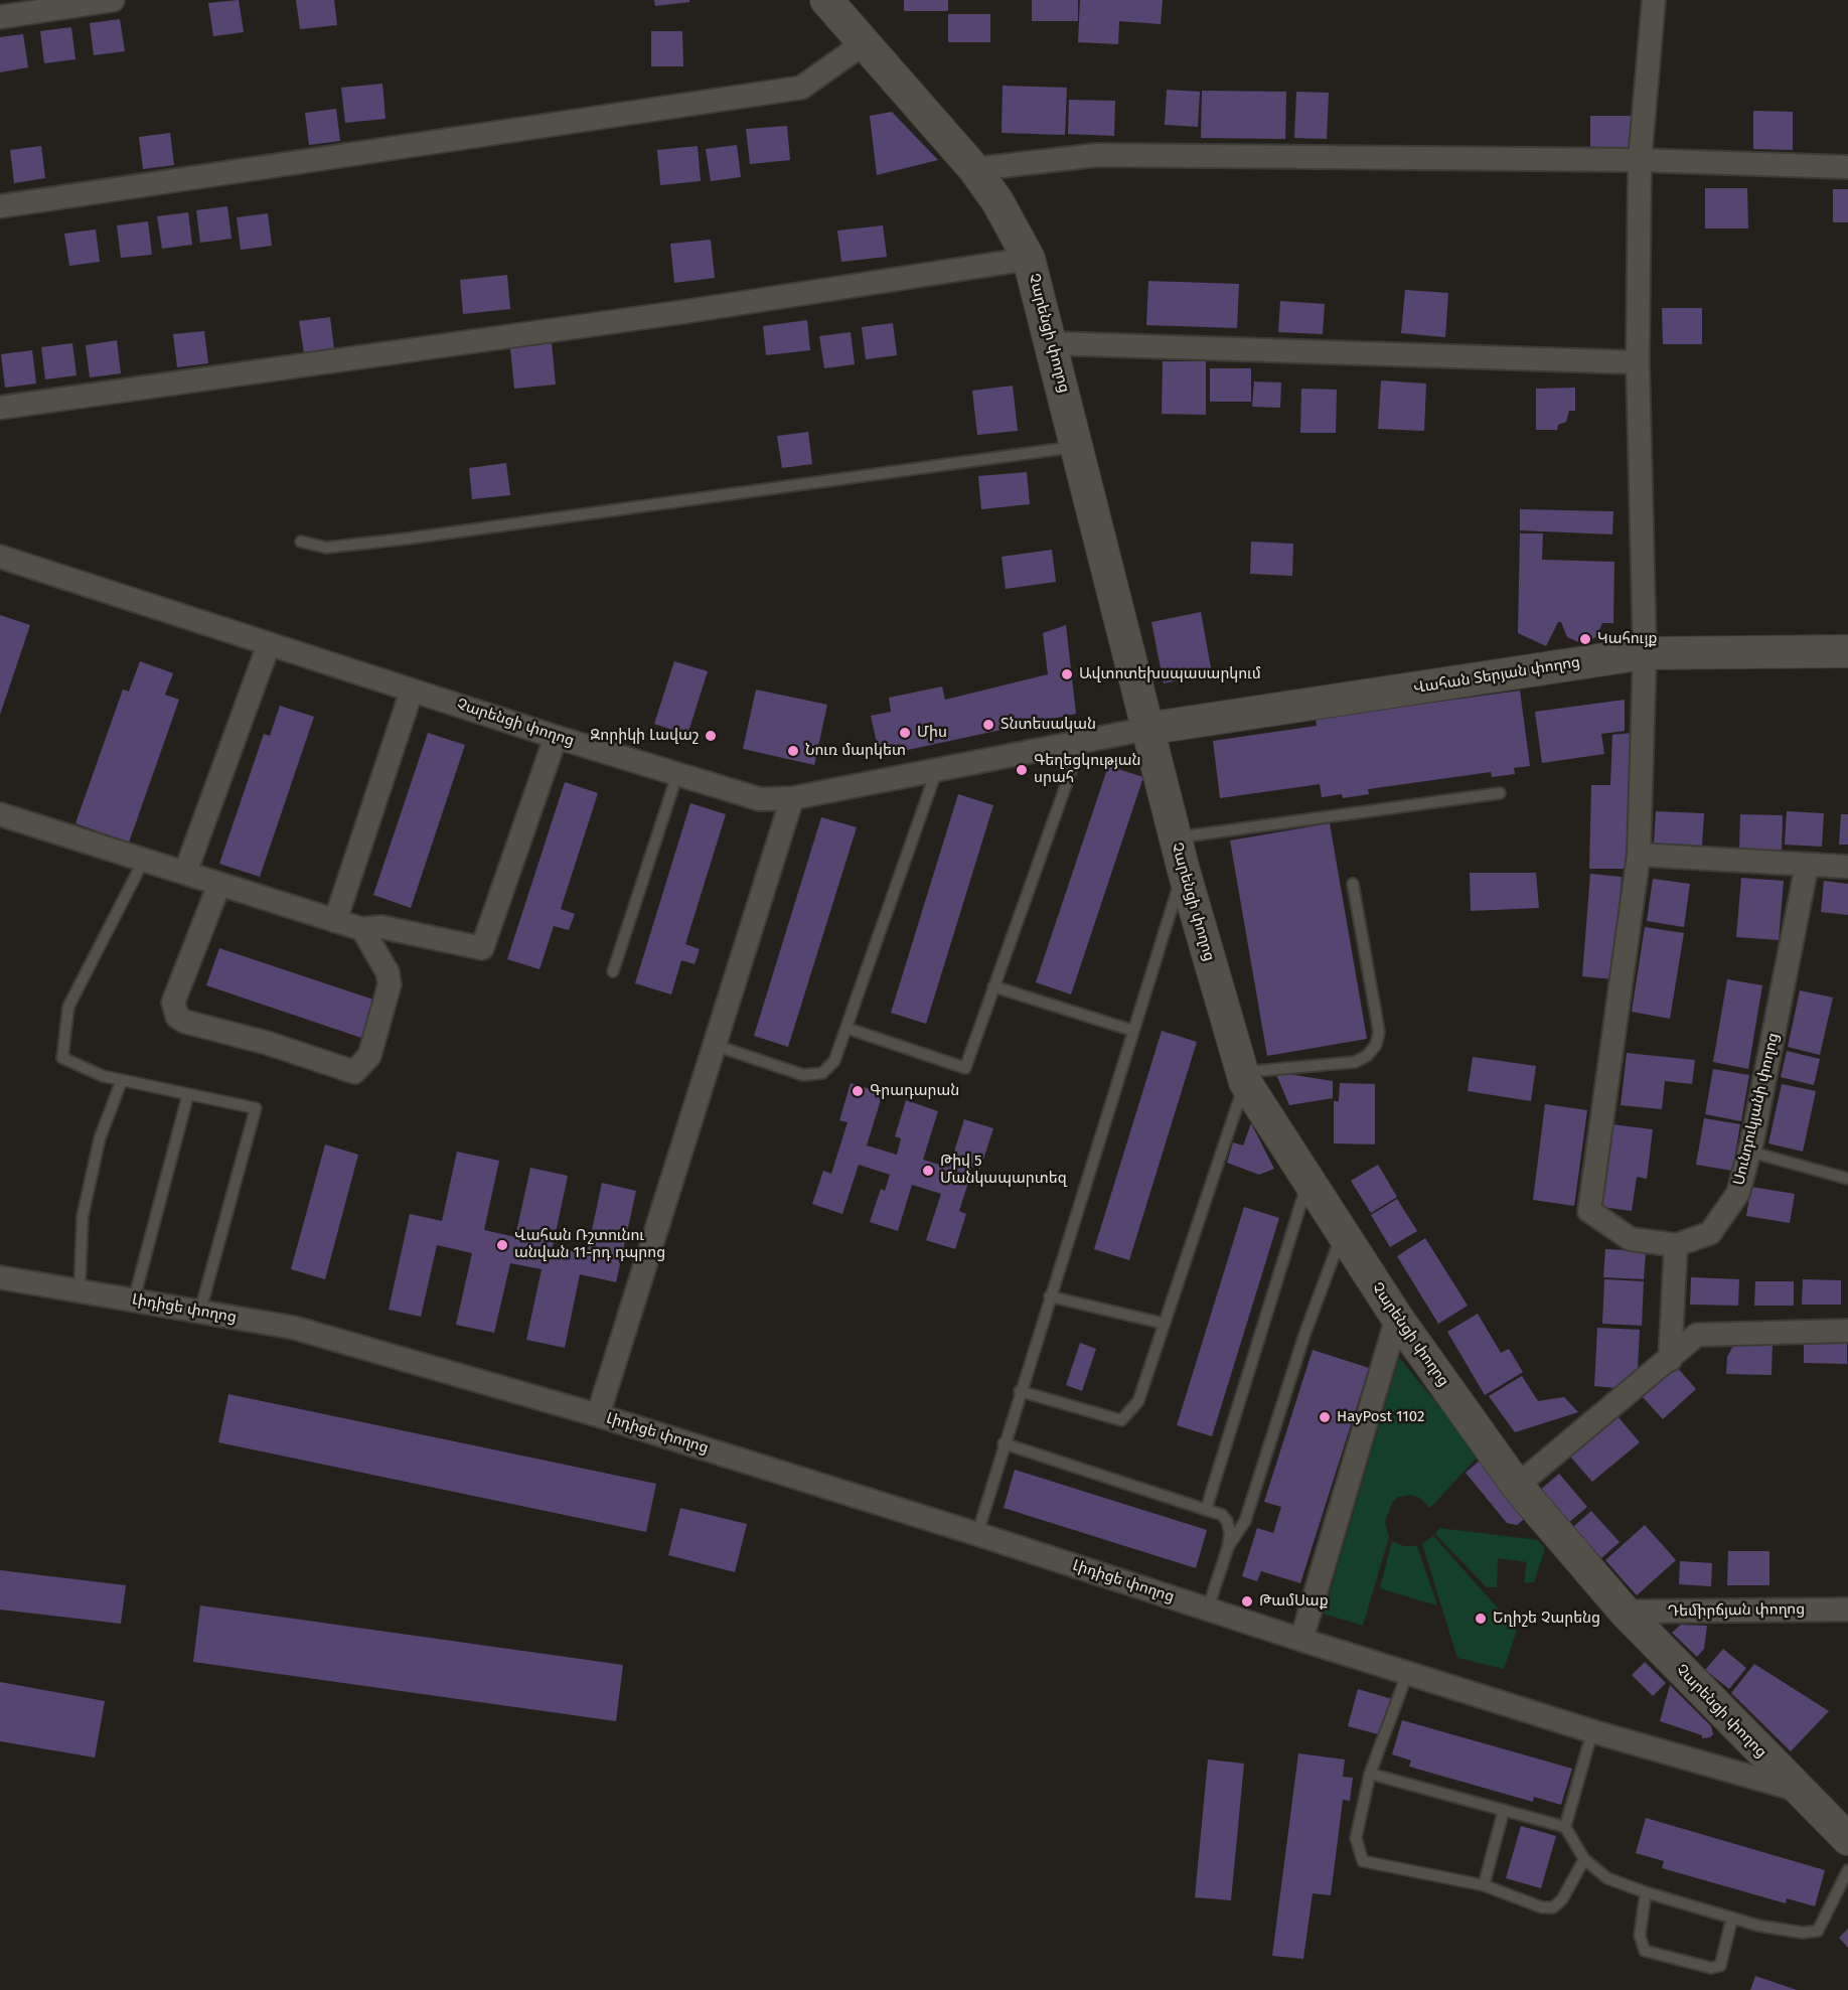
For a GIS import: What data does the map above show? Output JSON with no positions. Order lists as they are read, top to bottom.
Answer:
{
  "streets": {
    "main road": ["Չարենցի փողոց", "Վահան Տերյան փողոց"],
    "street": ["Սունդուկյանի փողոց", "Լիդիցե փողոց", "Դեմիրճյան փողոց"]
  },
  "crossings": [
    ["Չարենցի փողոց", "Վահան Տերյան փողոց"],
    ["Չարենցի փողոց", "Լիդիցե փողոց"],
    ["Չարենցի փողոց", "Դեմիրճյան փողոց"]
  ],
  "places": [
    "Կահույք",
    "Ավտոտեխսպասարկում",
    "Տնտեսական",
    "Միս",
    "Զորիկի Լավաշ",
    "Նուռ մարկետ",
    "Գեղեցկության սրահ",
    "Գրադարան",
    "Թիվ 5 Մանկապարտեզ",
    "Վահան Ռշտունու անվան 11-րդ դպրոց",
    "HayPost 1102",
    "ԹամՍաք",
    "Եղիշե Չարենց"
  ]
}
